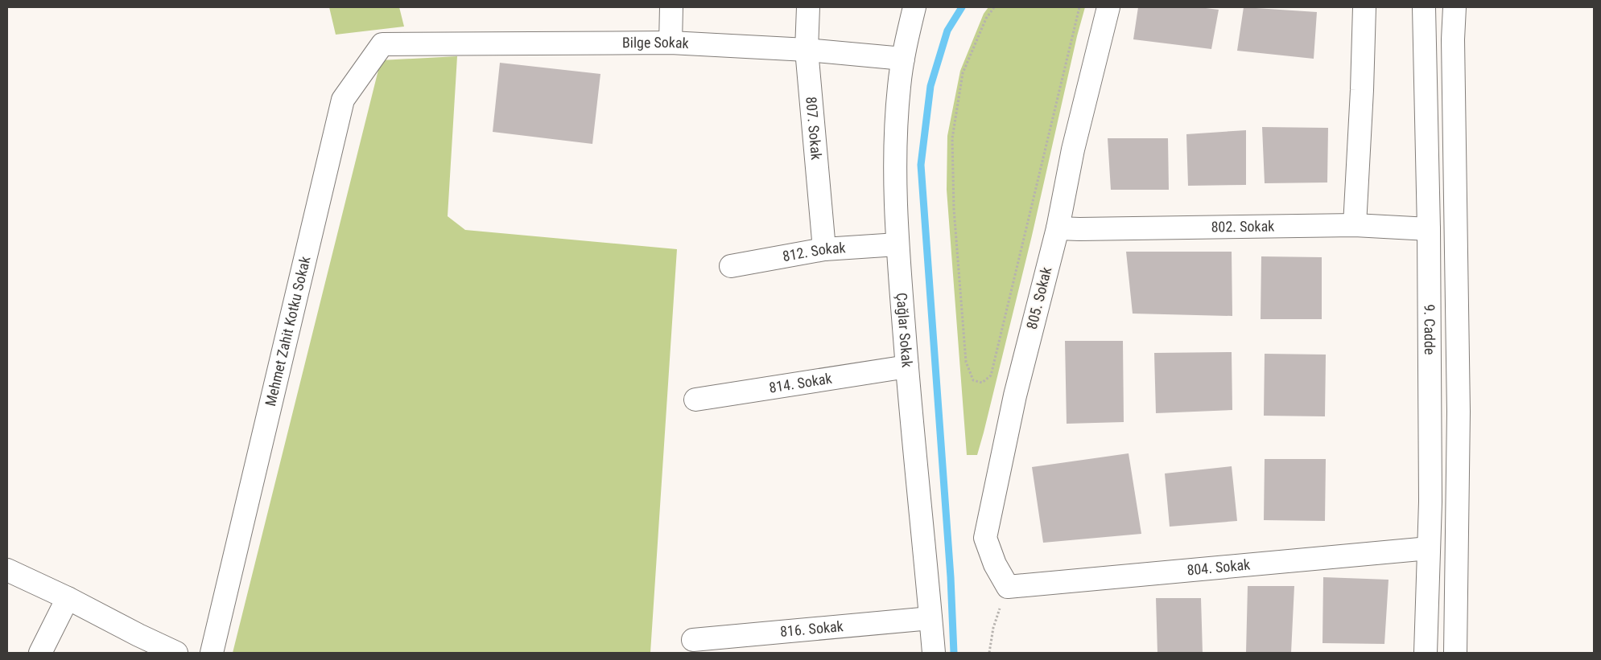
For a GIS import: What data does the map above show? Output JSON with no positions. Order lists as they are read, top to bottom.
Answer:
{
  "streets": {
    "street": [
      "Bilge Sokak",
      "807. Sokak",
      "802. Sokak",
      "812. Sokak",
      "805. Sokak",
      "Çağlar Sokak",
      "Mehmet Zahit Kotku Sokak",
      "9. Cadde",
      "814. Sokak",
      "804. Sokak",
      "816. Sokak"
    ]
  },
  "crossings": [
    ["Bilge Sokak", "807. Sokak"],
    ["Bilge Sokak", "Çağlar Sokak"],
    ["Bilge Sokak", "Mehmet Zahit Kotku Sokak"],
    ["807. Sokak", "812. Sokak"],
    ["802. Sokak", "805. Sokak"],
    ["802. Sokak", "9. Cadde"],
    ["812. Sokak", "Çağlar Sokak"],
    ["805. Sokak", "804. Sokak"],
    ["Çağlar Sokak", "814. Sokak"],
    ["Çağlar Sokak", "816. Sokak"],
    ["9. Cadde", "804. Sokak"]
  ]
}
